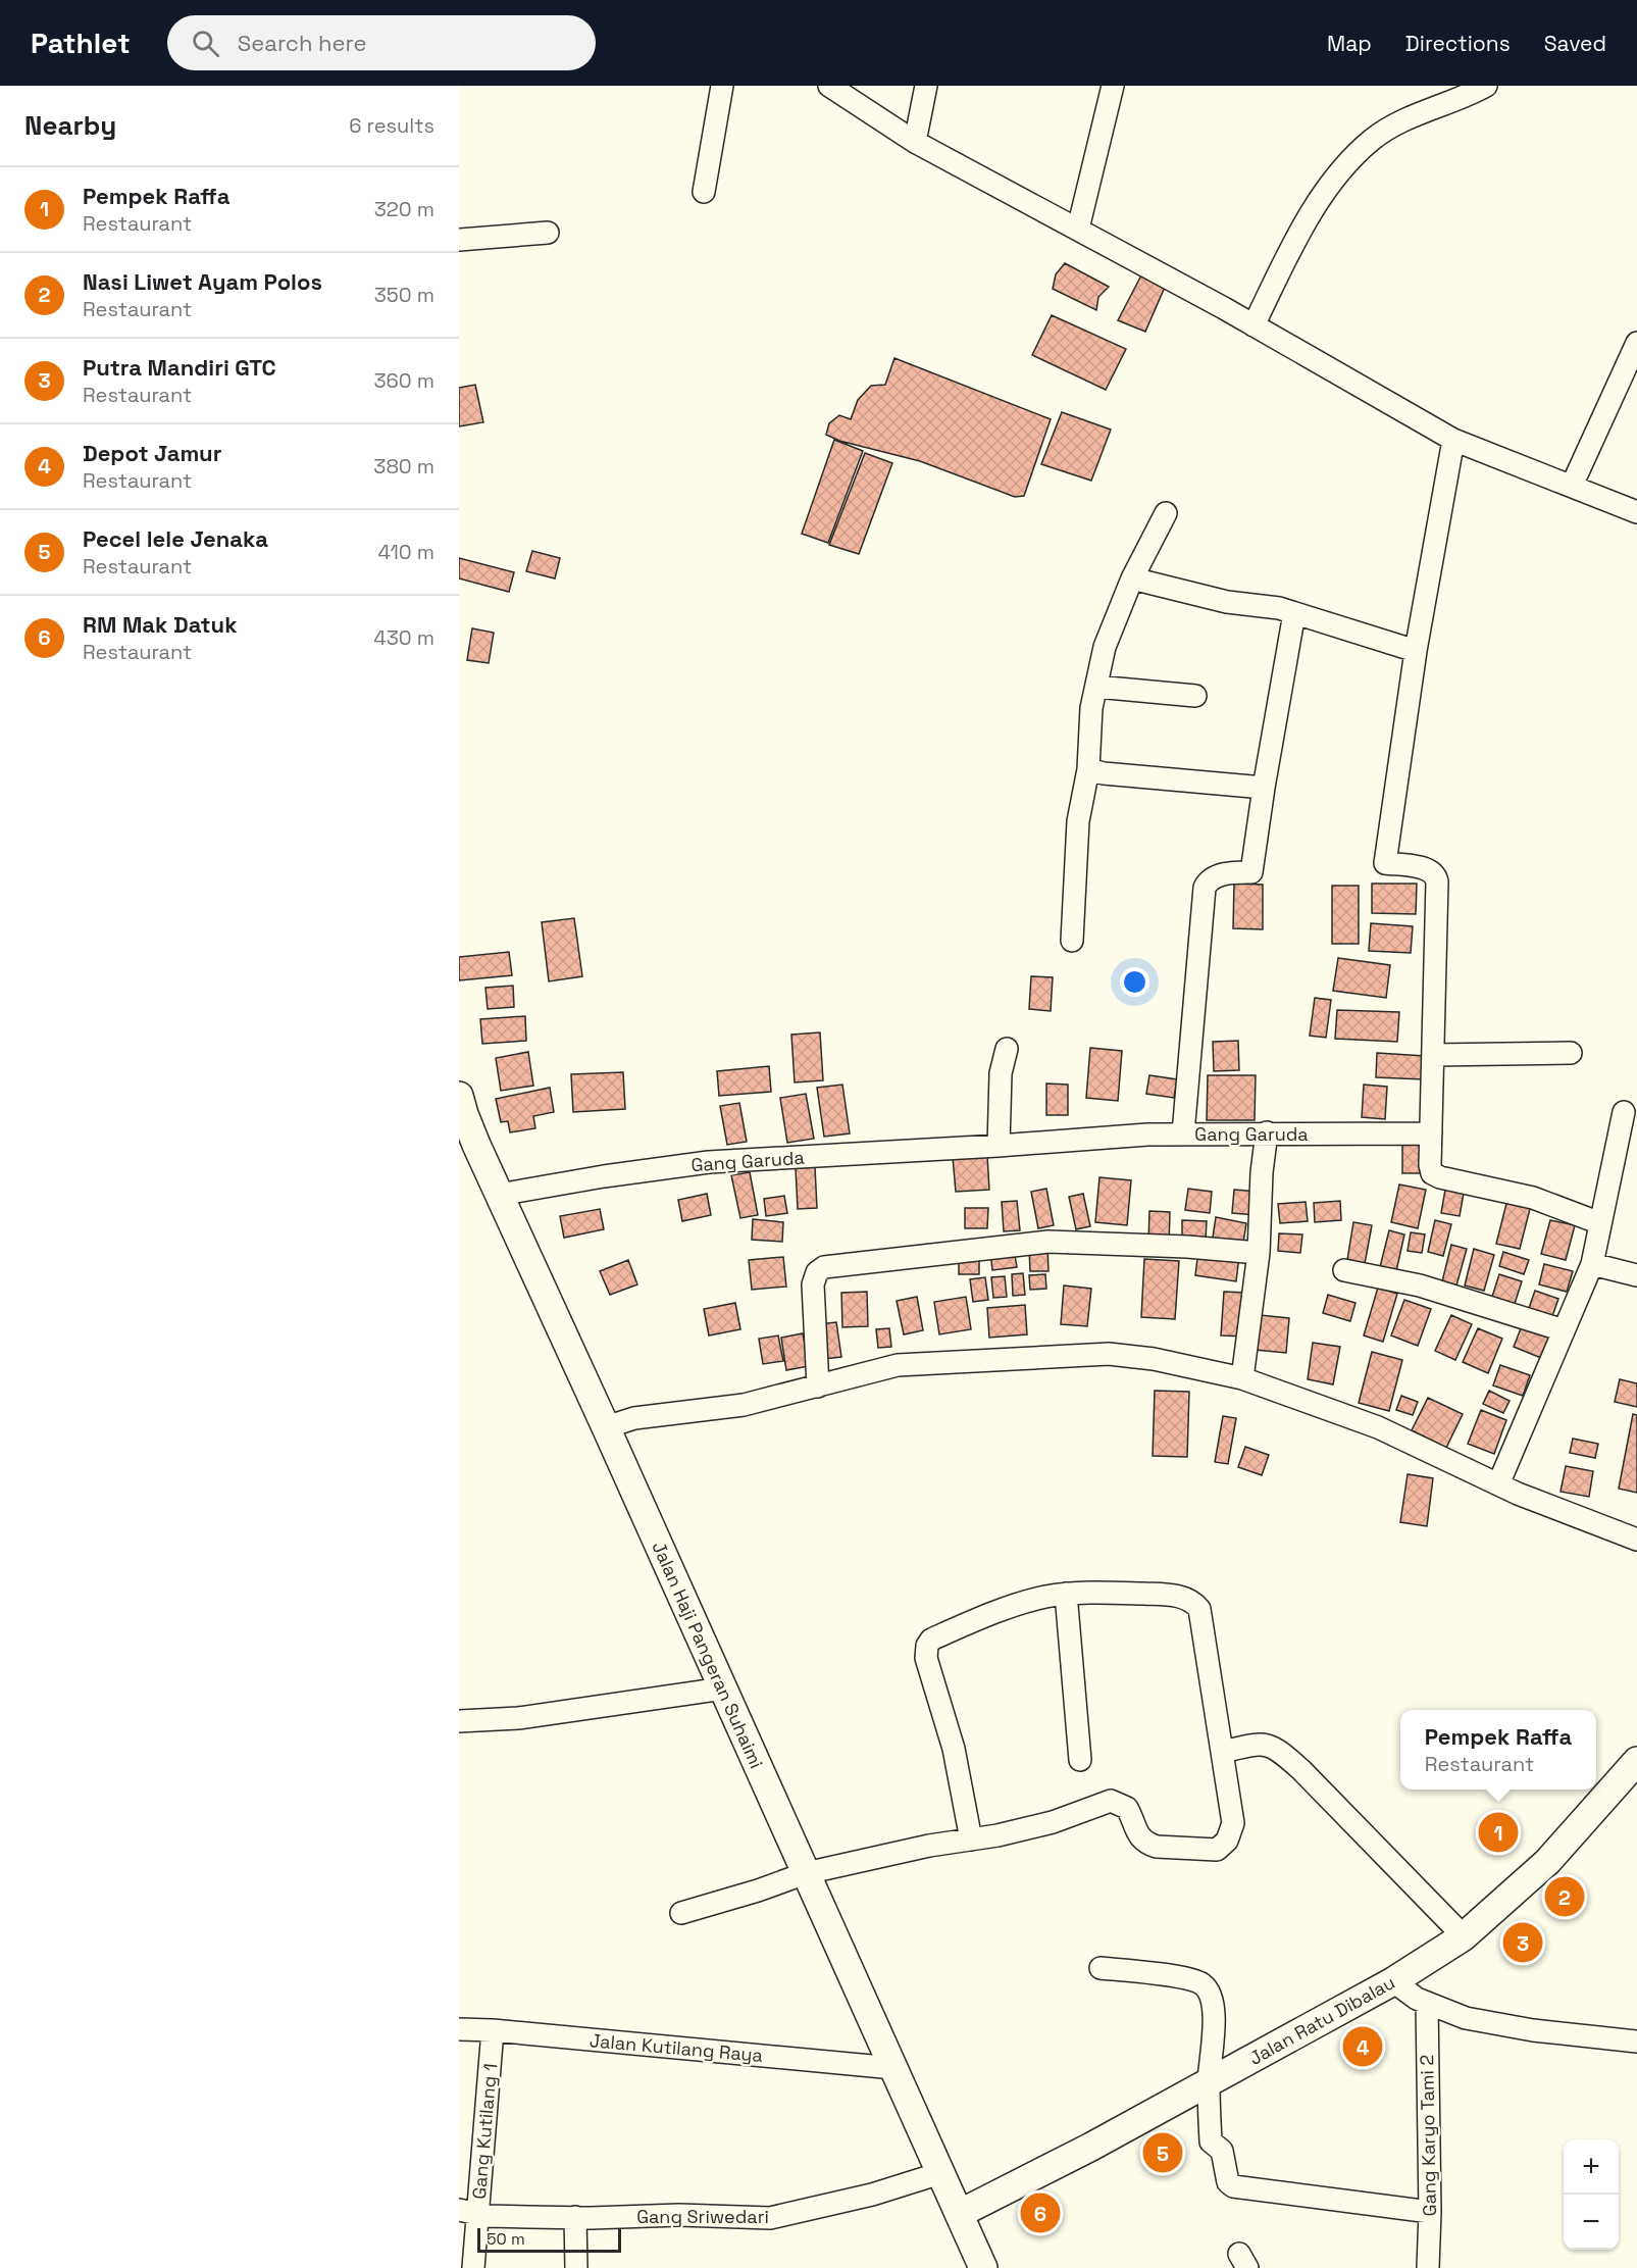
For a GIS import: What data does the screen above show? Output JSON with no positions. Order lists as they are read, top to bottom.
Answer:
{
  "streets": {
    "main road": ["Jalan Haji Pangeran Suhaimi", "Jalan Ratu Dibalau"],
    "street": [
      "Gang Garuda",
      "Jalan Kutilang Raya",
      "Gang Kutilang 1",
      "Gang Karyo Tami 2",
      "Gang Sriwedari"
    ]
  },
  "crossings": [
    ["Gang Garuda", "Jalan Haji Pangeran Suhaimi"],
    ["Jalan Haji Pangeran Suhaimi", "Jalan Ratu Dibalau"],
    ["Jalan Haji Pangeran Suhaimi", "Jalan Kutilang Raya"],
    ["Jalan Haji Pangeran Suhaimi", "Gang Sriwedari"],
    ["Jalan Kutilang Raya", "Gang Kutilang 1"],
    ["Gang Kutilang 1", "Gang Sriwedari"]
  ],
  "scale_bar": "50 m",
  "page": {
    "header": "Pathlet",
    "search": "Search here",
    "nav": ["Map", "Directions", "Saved"],
    "heading": ["Nearby", "6 results"],
    "list": [
      {
        "mark": "1",
        "name": "Pempek Raffa",
        "note": "Restaurant",
        "value": "320 m"
      },
      {
        "mark": "2",
        "name": "Nasi Liwet Ayam Polos",
        "note": "Restaurant",
        "value": "350 m"
      },
      {
        "mark": "3",
        "name": "Putra Mandiri GTC",
        "note": "Restaurant",
        "value": "360 m"
      },
      {
        "mark": "4",
        "name": "Depot Jamur",
        "note": "Restaurant",
        "value": "380 m"
      },
      {
        "mark": "5",
        "name": "Pecel lele Jenaka",
        "note": "Restaurant",
        "value": "410 m"
      },
      {
        "mark": "6",
        "name": "RM Mak Datuk",
        "note": "Restaurant",
        "value": "430 m"
      }
    ],
    "popup": ["Pempek Raffa", "Restaurant"],
    "pins": [
      "1",
      "2",
      "3",
      "4",
      "5",
      "6"
    ],
    "map_buttons": ["+", "−"],
    "scale": "50 m"
  }
}
